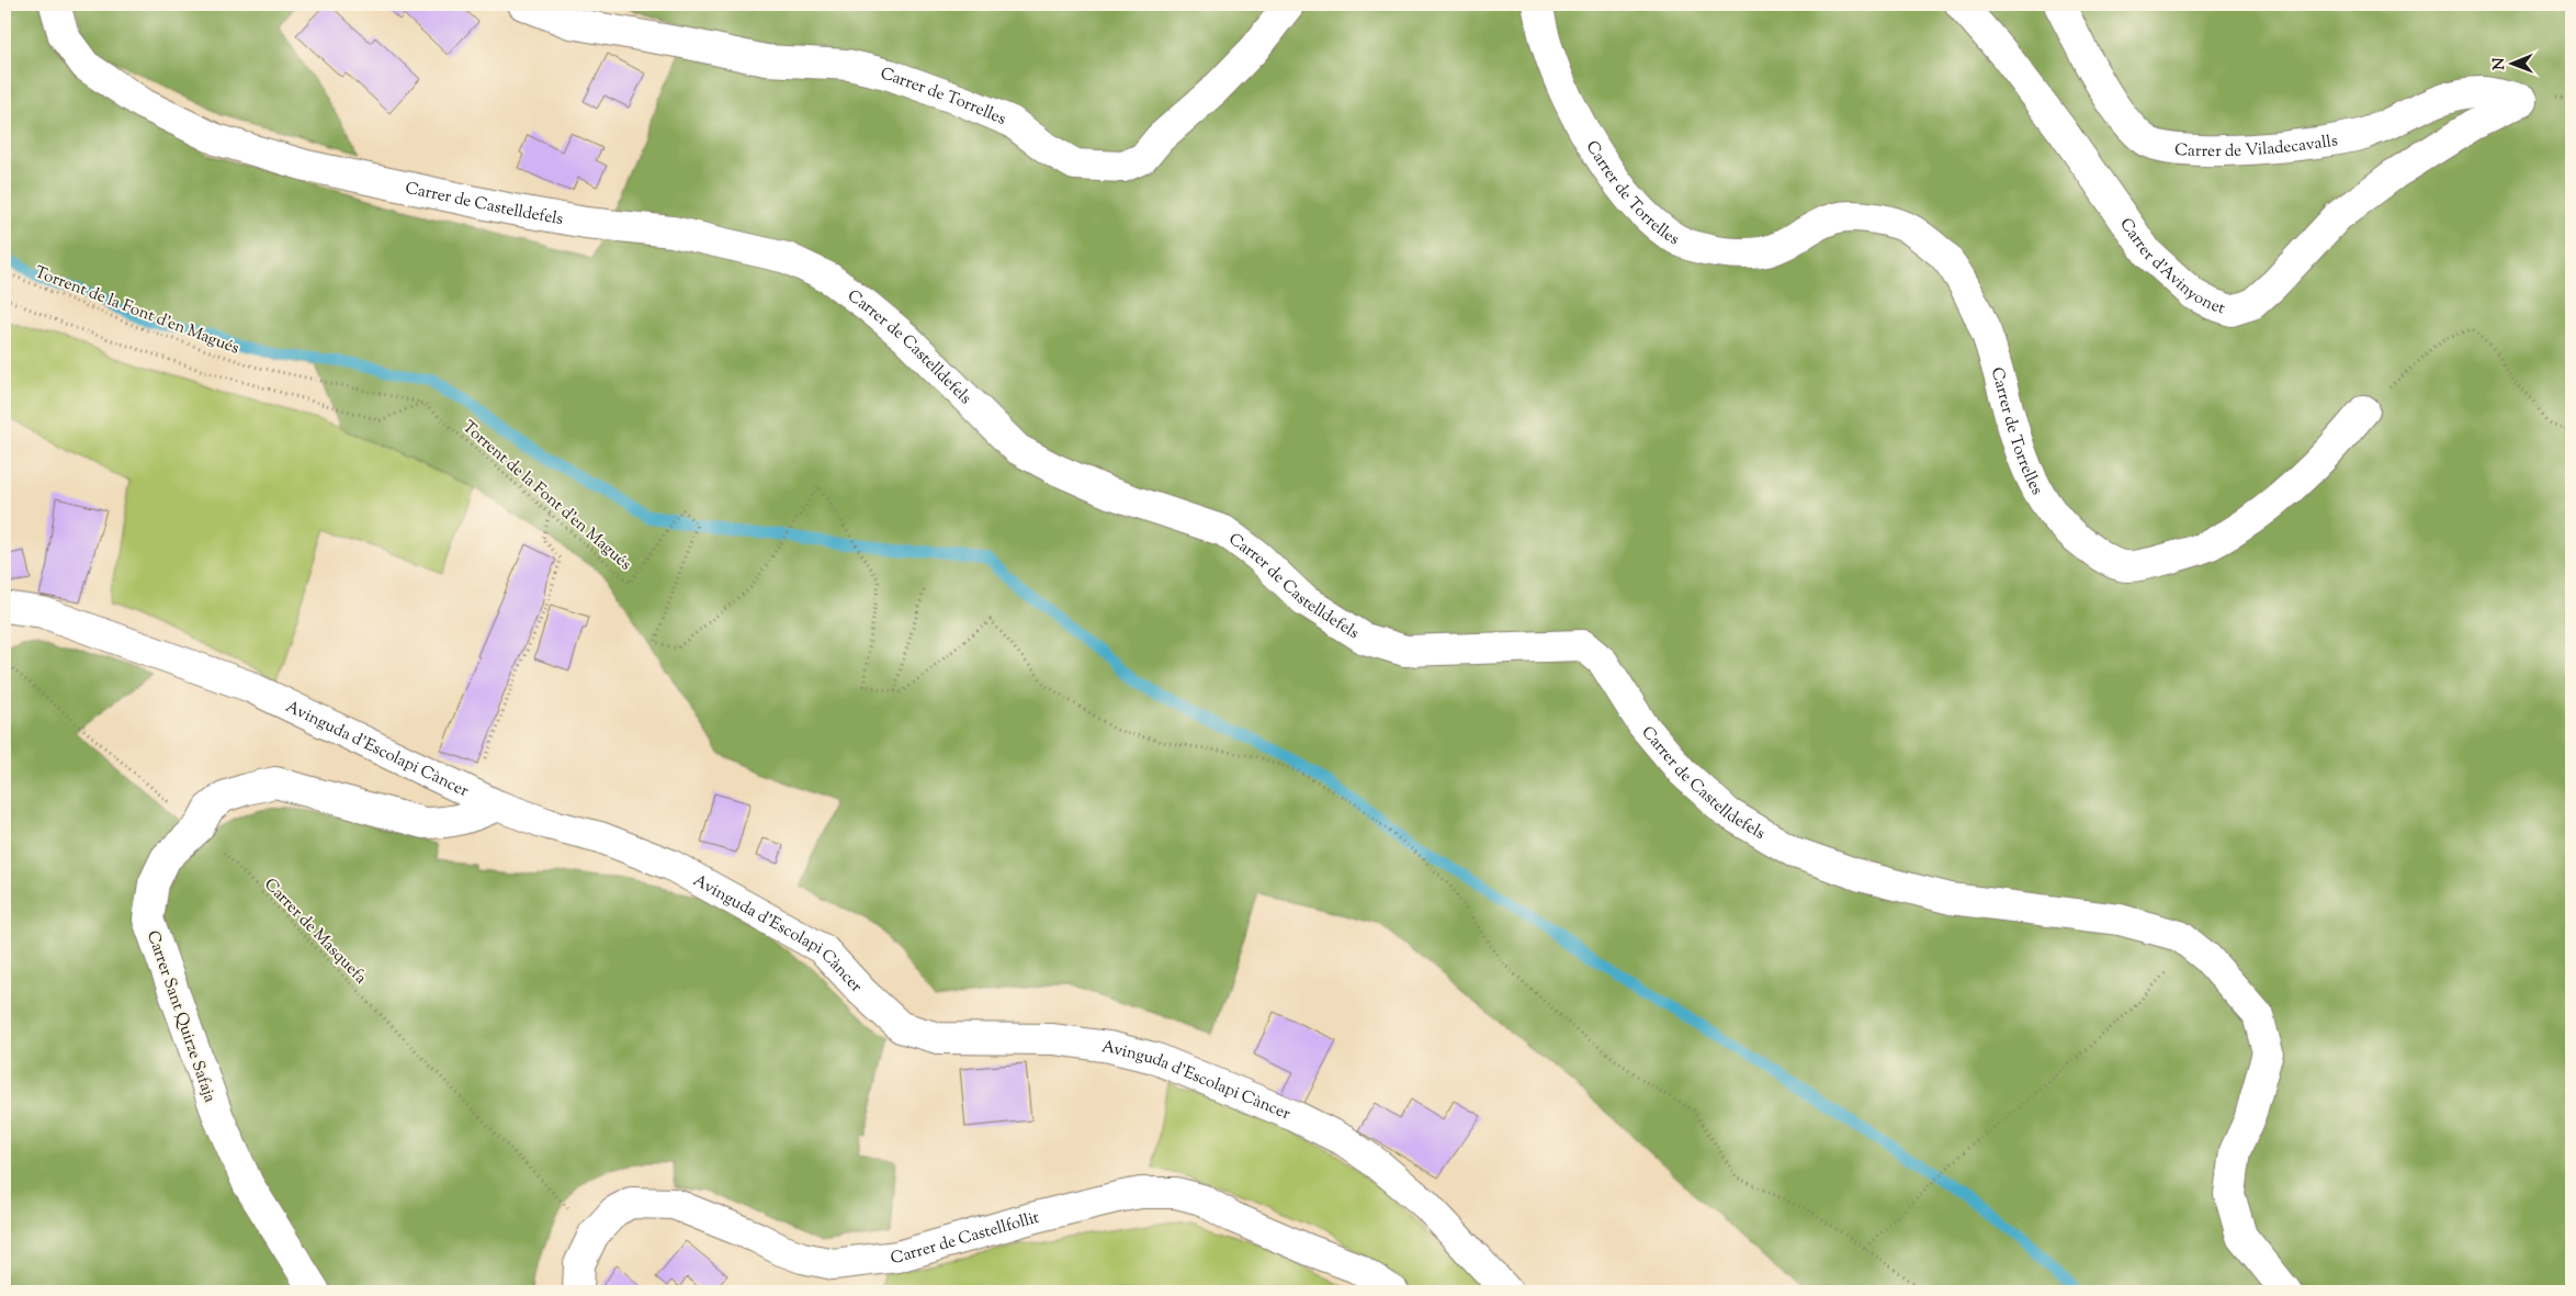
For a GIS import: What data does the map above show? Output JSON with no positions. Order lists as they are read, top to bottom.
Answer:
{
  "streets": {
    "street": [
      "Carrer de Torrelles",
      "Carrer de Viladecavalls",
      "Carrer de Castelldefels",
      "Carrer d'Avinyonet",
      "Avinguda d'Escolapi Càncer",
      "Carrer Sant Quirze Safaja",
      "Carrer de Castellfollit"
    ],
    "path": ["Torrent de la Font d'en Magués", "Carrer de Masquefa"]
  },
  "crossings": [
    ["Carrer de Viladecavalls", "Carrer d'Avinyonet"],
    ["Avinguda d'Escolapi Càncer", "Carrer Sant Quirze Safaja"],
    ["Carrer de Masquefa", "Carrer Sant Quirze Safaja"],
    ["Carrer de Masquefa", "Carrer de Castellfollit"]
  ],
  "north": "left"
}
